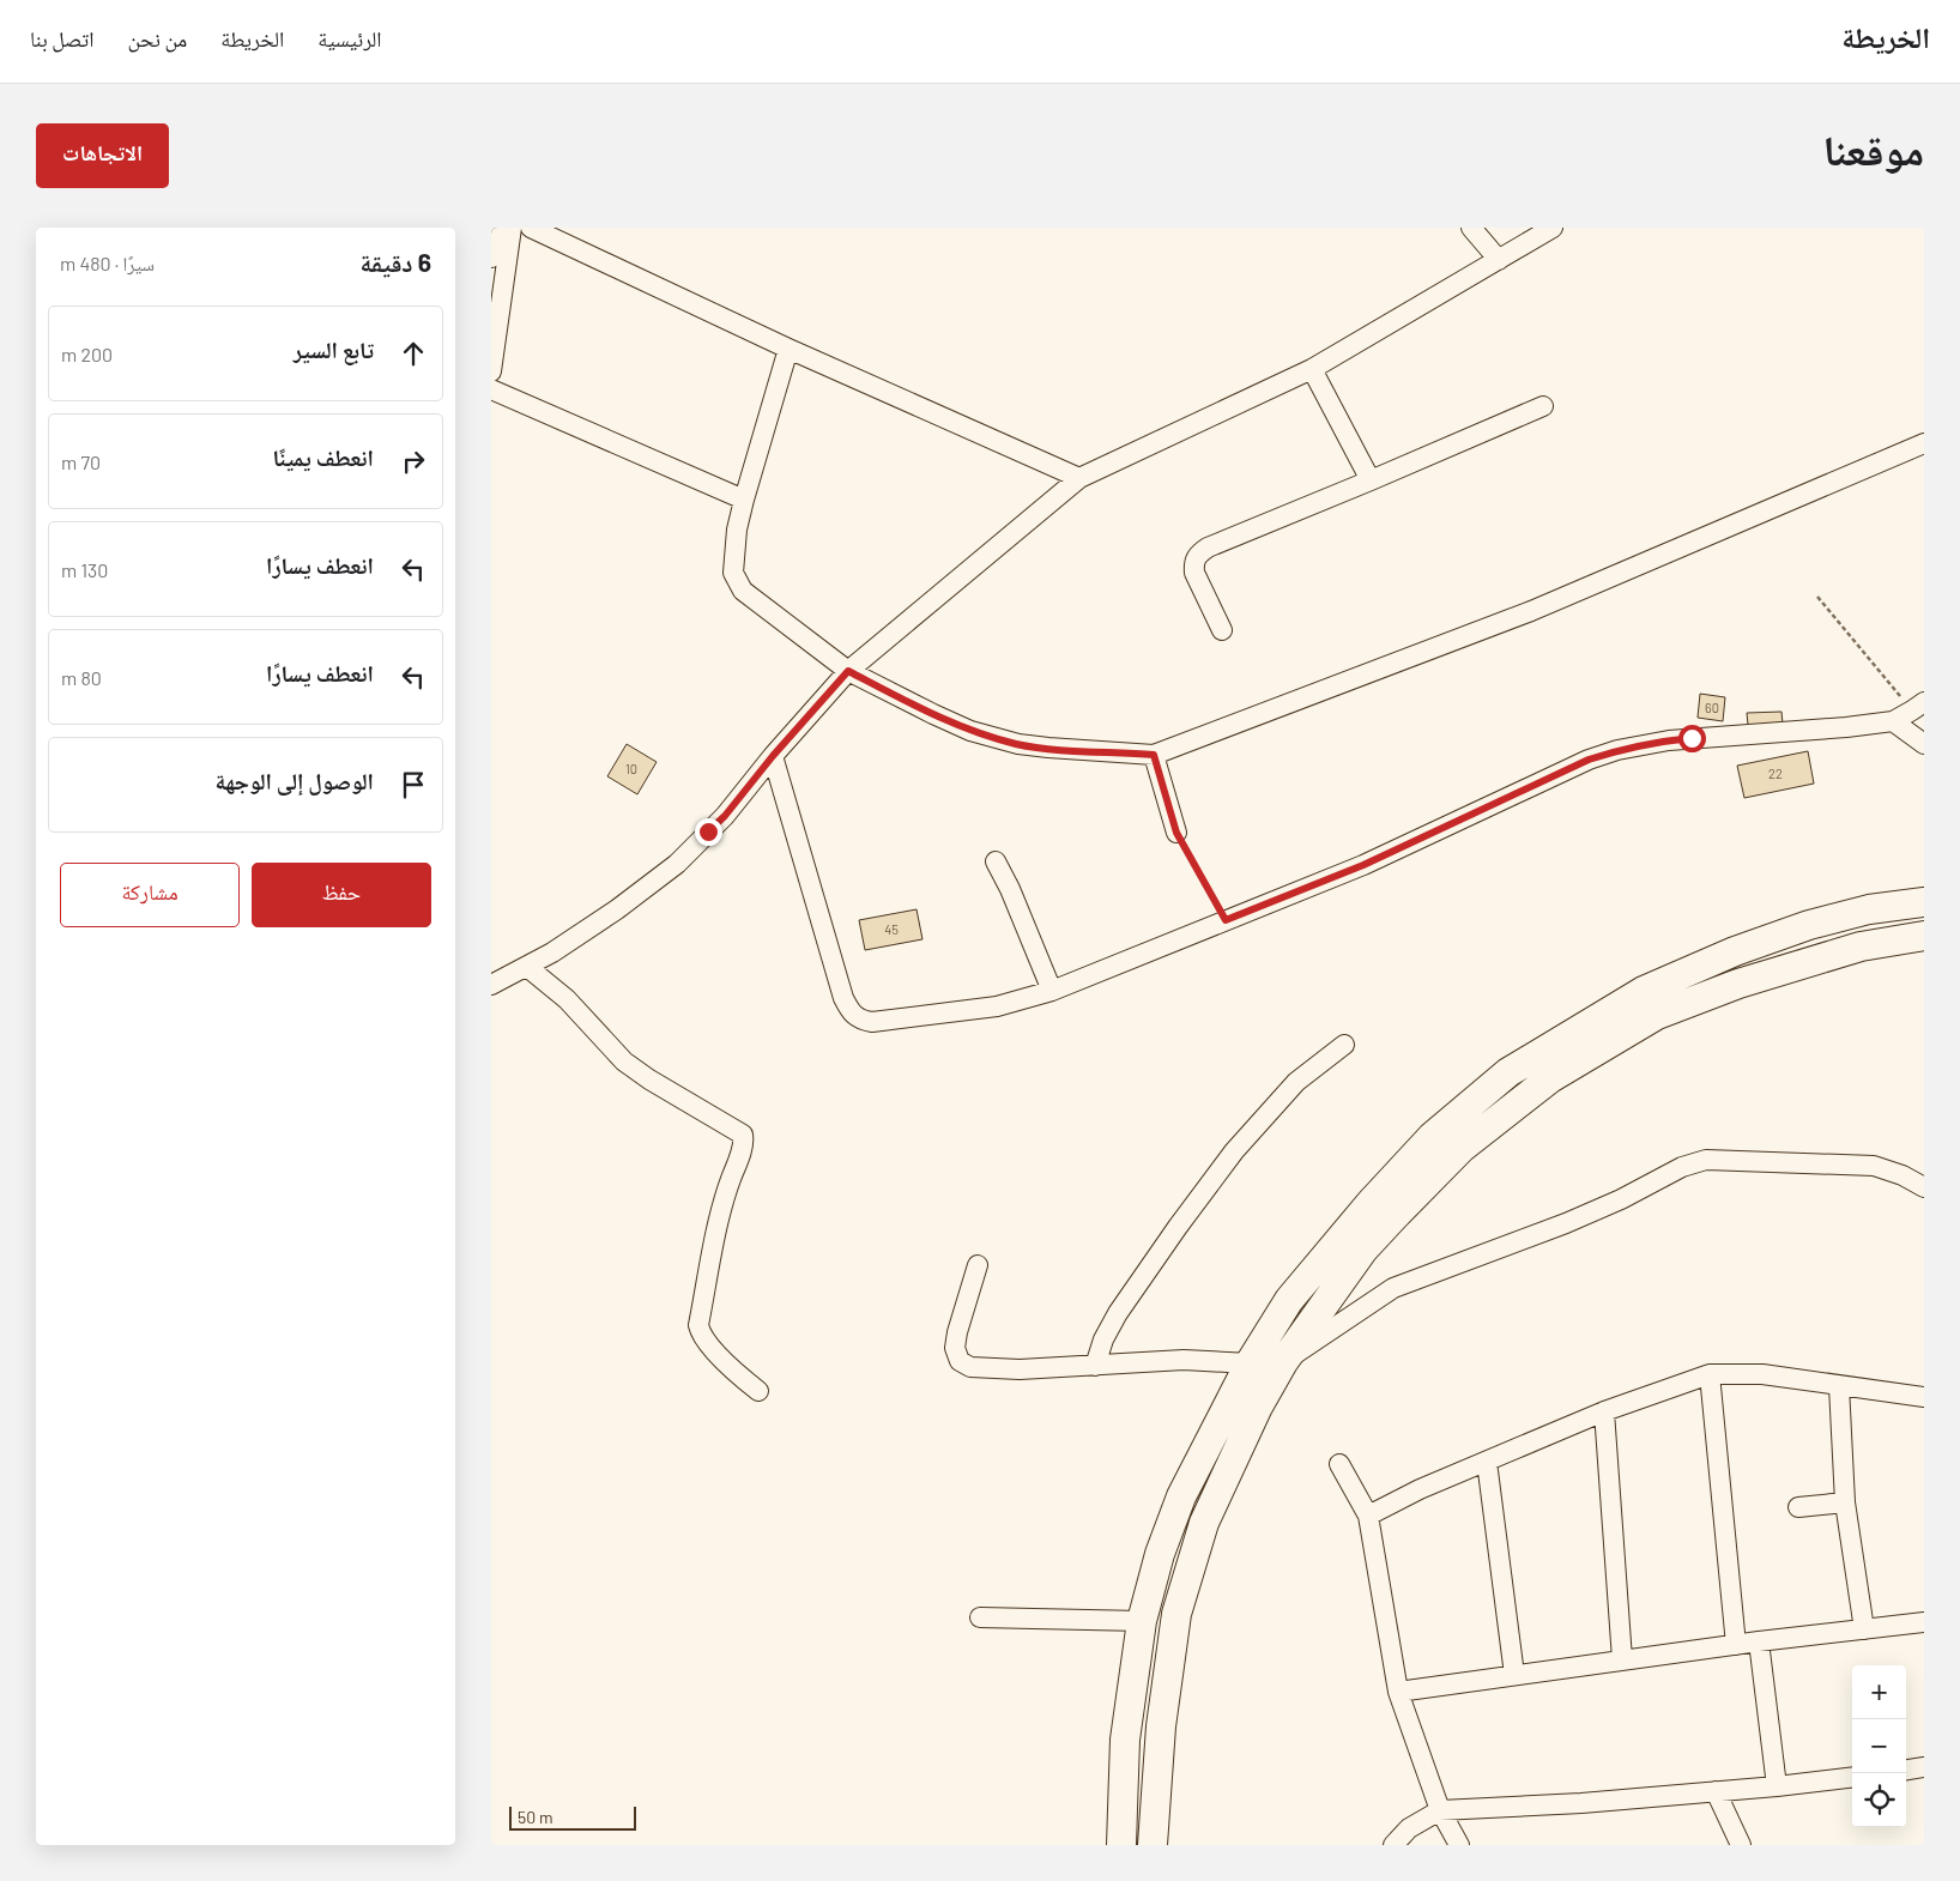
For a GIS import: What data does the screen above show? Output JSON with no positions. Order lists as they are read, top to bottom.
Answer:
{
  "house_numbers": [
    "60",
    "10",
    "22",
    "45"
  ],
  "scale_bar": "50 m",
  "page": {
    "header": "الخريطة",
    "nav": [
      "الرئيسية",
      "الخريطة",
      "من نحن",
      "اتصل بنا"
    ],
    "title": "موقعنا",
    "buttons": [
      "الاتجاهات",
      ["حفظ", "مشاركة"]
    ],
    "heading": ["6 دقيقة", "سيرًا · 480 m"],
    "list": [
      ["تابع السير", "200 m"],
      ["انعطف يمينًا", "70 m"],
      ["انعطف يسارًا", "130 m"],
      ["انعطف يسارًا", "80 m"],
      "الوصول إلى الوجهة"
    ],
    "map_buttons": ["+", "−"],
    "scale": "50 m"
  }
}
